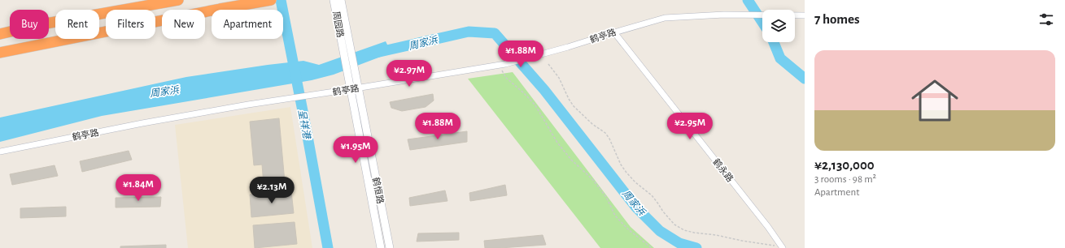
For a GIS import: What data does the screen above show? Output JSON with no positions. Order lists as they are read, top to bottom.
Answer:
{
  "streets": {
    "street": [
      "周园路",
      "鹤亭路",
      "鹤永路",
      "鹤恒路"
    ]
  },
  "crossings": [
    ["周园路", "鹤恒路"],
    ["鹤亭路", "鹤永路"],
    ["鹤亭路", "鹤恒路"]
  ],
  "water": ["周家浜", "呈祥港"],
  "page": {
    "heading": "7 homes",
    "chip": [
      "Buy",
      "Rent",
      "Filters",
      "New",
      "Apartment"
    ],
    "list": [
      {
        "name": "¥2,130,000",
        "note": "3 rooms · 98 m² · Apartment"
      }
    ],
    "price": [
      "¥1.88M",
      "¥2.97M",
      "¥1.88M",
      "¥2.95M",
      "¥1.95M",
      "¥1.84M",
      "¥2.13M"
    ]
  }
}
